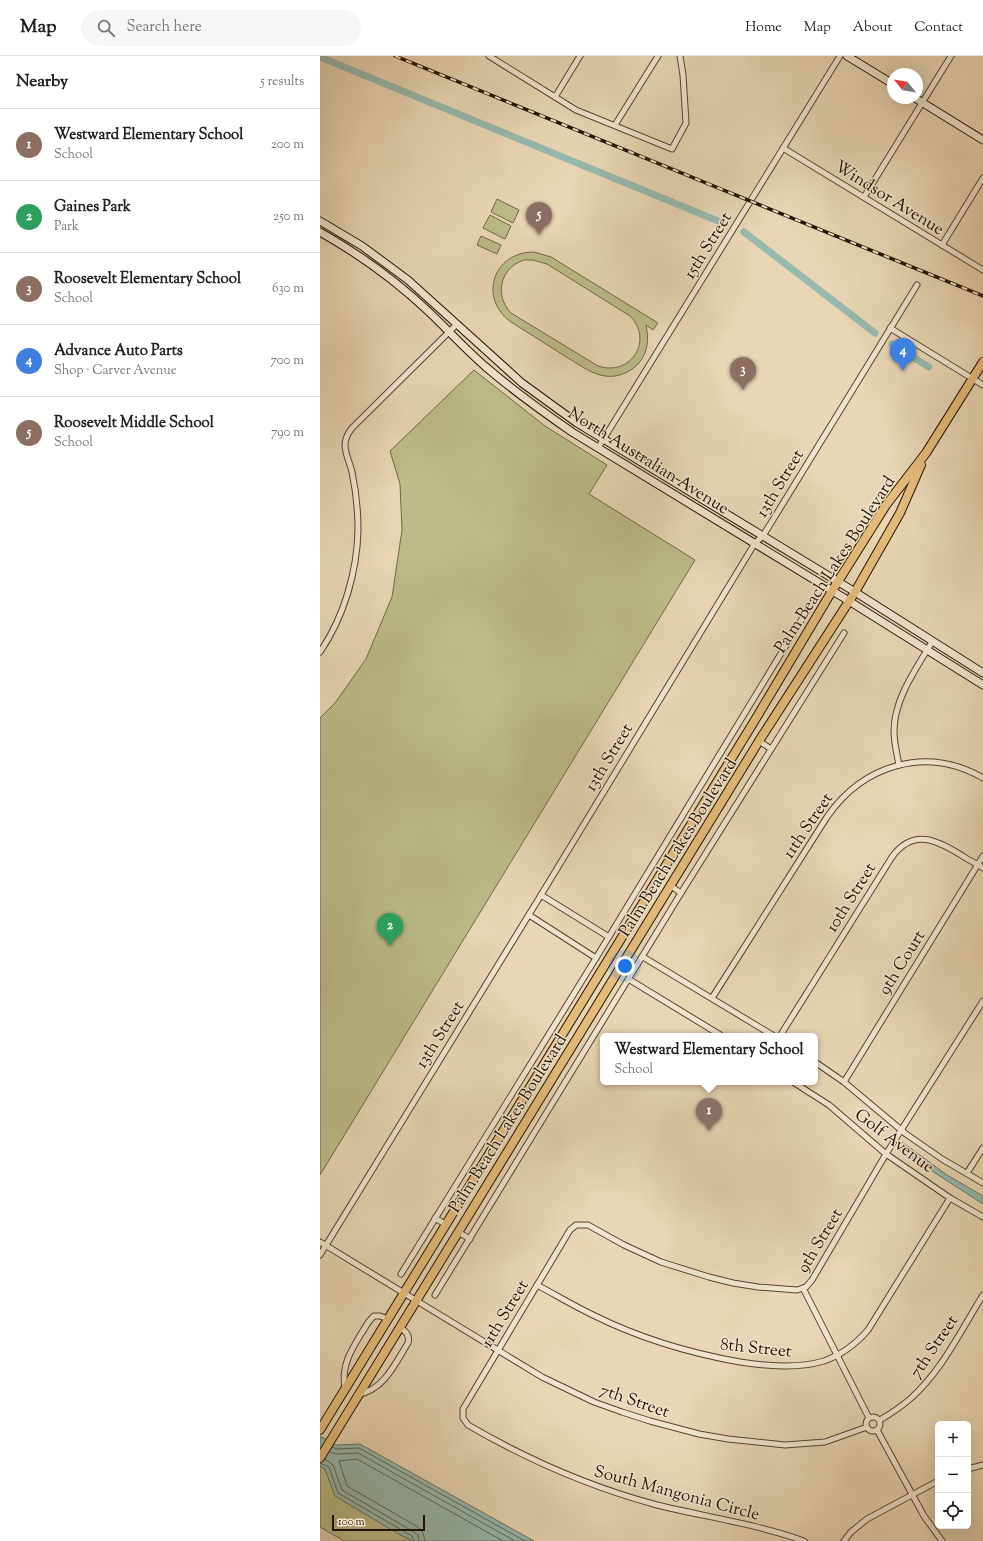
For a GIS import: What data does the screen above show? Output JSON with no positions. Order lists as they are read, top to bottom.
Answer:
{
  "streets": {
    "main road": ["North Australian Avenue", "Palm Beach Lakes Boulevard"],
    "street": [
      "Windsor Avenue",
      "15th Street",
      "13th Street",
      "11th Street",
      "10th Street",
      "9th Court",
      "Golf Avenue",
      "9th Street",
      "7th Street",
      "8th Street",
      "South Mangonia Circle"
    ]
  },
  "crossings": [
    ["Windsor Avenue", "15th Street"],
    ["15th Street", "North Australian Avenue"],
    ["North Australian Avenue", "13th Street"],
    ["North Australian Avenue", "Palm Beach Lakes Boulevard"],
    ["13th Street", "7th Street"],
    ["Palm Beach Lakes Boulevard", "7th Street"],
    ["11th Street", "9th Street"],
    ["11th Street", "7th Street"],
    ["11th Street", "8th Street"],
    ["11th Street", "South Mangonia Circle"],
    ["10th Street", "9th Court"],
    ["9th Court", "Golf Avenue"],
    ["Golf Avenue", "9th Street"],
    ["Golf Avenue", "8th Street"]
  ],
  "scale_bar": "100 m",
  "north": "top left",
  "page": {
    "header": "Map",
    "search": "Search here",
    "nav": [
      "Home",
      "Map",
      "About",
      "Contact"
    ],
    "heading": ["Nearby", "5 results"],
    "list": [
      {
        "mark": "1",
        "name": "Westward Elementary School",
        "note": "School",
        "value": "200 m"
      },
      {
        "mark": "2",
        "name": "Gaines Park",
        "note": "Park",
        "value": "250 m"
      },
      {
        "mark": "3",
        "name": "Roosevelt Elementary School",
        "note": "School",
        "value": "630 m"
      },
      {
        "mark": "4",
        "name": "Advance Auto Parts",
        "note": "Shop · Carver Avenue",
        "value": "700 m"
      },
      {
        "mark": "5",
        "name": "Roosevelt Middle School",
        "note": "School",
        "value": "790 m"
      }
    ],
    "pins": [
      "5",
      "4",
      "3",
      "2",
      "1"
    ],
    "popup": ["Westward Elementary School", "School"],
    "map_buttons": ["+", "−"],
    "scale": "100 m"
  }
}
